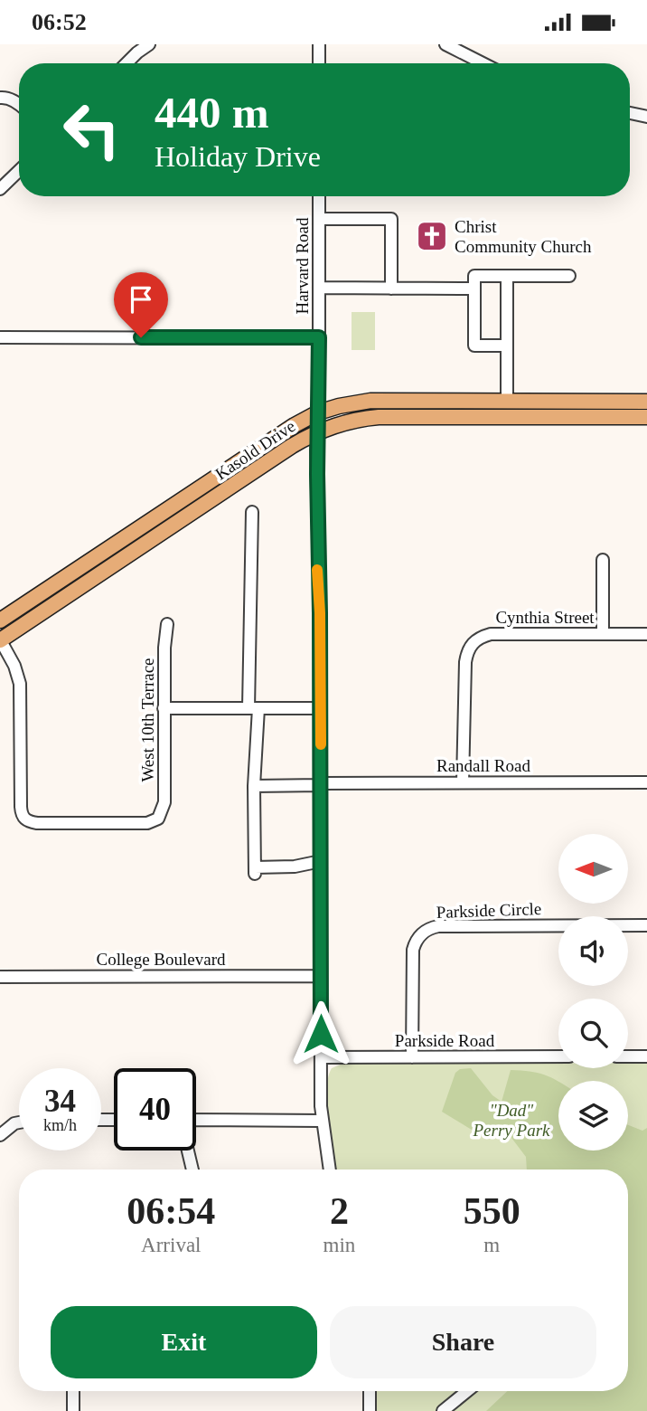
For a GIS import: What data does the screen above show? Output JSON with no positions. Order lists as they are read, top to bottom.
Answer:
{
  "streets": {
    "main road": ["Kasold Drive"],
    "street": [
      "Harvard Road",
      "Cynthia Street",
      "West 10th Terrace",
      "Randall Road",
      "Parkside Circle",
      "College Boulevard",
      "Parkside Road"
    ]
  },
  "crossings": [
    ["Harvard Road", "Kasold Drive"],
    ["Harvard Road", "Randall Road"],
    ["Harvard Road", "College Boulevard"],
    ["Harvard Road", "Parkside Road"],
    ["Kasold Drive", "West 10th Terrace"],
    ["Cynthia Street", "Randall Road"],
    ["Parkside Circle", "Parkside Road"]
  ],
  "parks": ["\"Dad\" Perry Park"],
  "places": {
    "church": ["Christ Community Church"]
  },
  "north": "left",
  "page": {
    "status": "06:52",
    "turn": ["440 m", "Holiday Drive"],
    "speed": "34 km/h",
    "limit": "40",
    "eta": [
      "06:54",
      "Arrival",
      "2",
      "min",
      "550",
      "m"
    ],
    "buttons": ["Exit", "Share"]
  }
}
